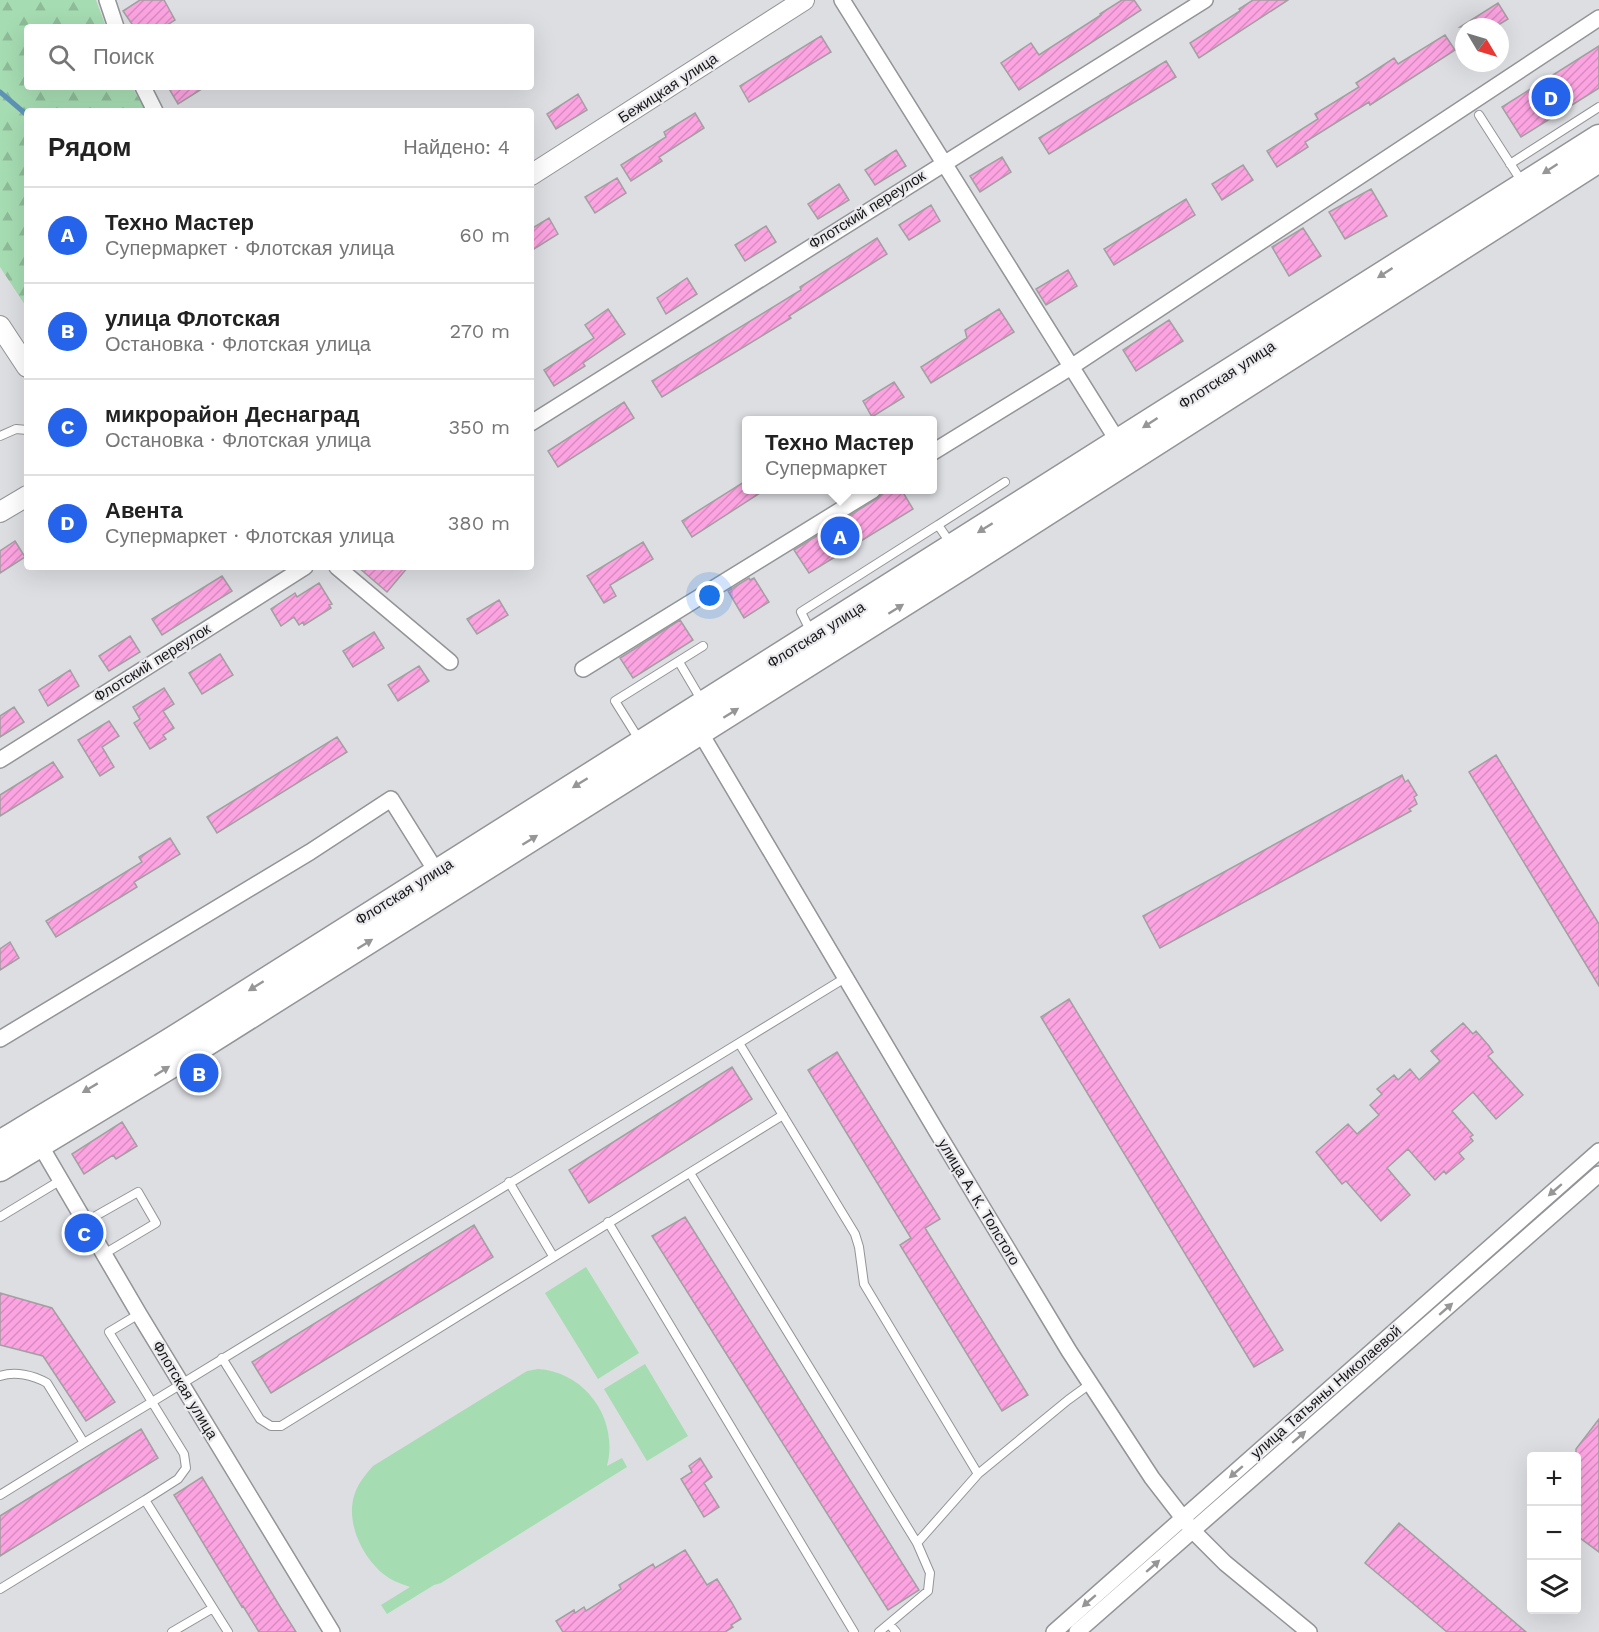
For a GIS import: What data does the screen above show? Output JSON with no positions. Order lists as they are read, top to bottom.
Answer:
{
  "streets": {
    "main road": ["Флотская улица"],
    "street": [
      "Бежицкая улица",
      "Флотский переулок",
      "улица А. К. Толстого",
      "улица Татьяны Николаевой"
    ]
  },
  "crossings": [
    ["Флотская улица", "улица А. К. Толстого"],
    ["улица А. К. Толстого", "улица Татьяны Николаевой"]
  ],
  "north": "bottom right",
  "page": {
    "search": "Поиск",
    "pins": [
      "D",
      "A",
      "B",
      "C"
    ],
    "heading": ["Рядом", "Найдено: 4"],
    "list": [
      {
        "mark": "A",
        "name": "Техно Мастер",
        "note": "Супермаркет · Флотская улица",
        "value": "60 m"
      },
      {
        "mark": "B",
        "name": "улица Флотская",
        "note": "Остановка · Флотская улица",
        "value": "270 m"
      },
      {
        "mark": "C",
        "name": "микрорайон Деснаград",
        "note": "Остановка · Флотская улица",
        "value": "350 m"
      },
      {
        "mark": "D",
        "name": "Авента",
        "note": "Супермаркет · Флотская улица",
        "value": "380 m"
      }
    ],
    "popup": ["Техно Мастер", "Супермаркет"],
    "map_buttons": ["+", "−"]
  }
}
